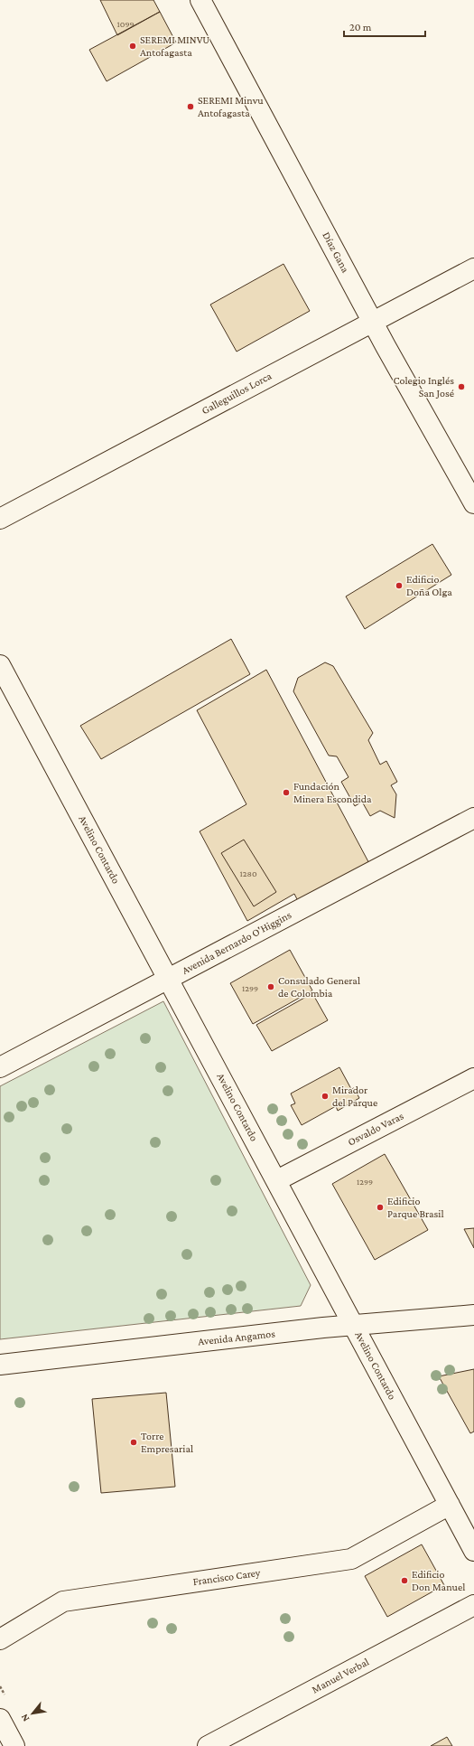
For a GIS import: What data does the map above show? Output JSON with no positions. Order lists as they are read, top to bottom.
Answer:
{
  "streets": {
    "street": [
      "Díaz Gana",
      "Galleguillos Lorca",
      "Avelino Contardo",
      "Avenida Bernardo O'Higgins",
      "Osvaldo Varas",
      "Avenida Angamos",
      "Francisco Carey",
      "Manuel Verbal"
    ]
  },
  "crossings": [
    ["Díaz Gana", "Galleguillos Lorca"],
    ["Avelino Contardo", "Avenida Bernardo O'Higgins"],
    ["Avelino Contardo", "Osvaldo Varas"],
    ["Avelino Contardo", "Avenida Angamos"],
    ["Avelino Contardo", "Francisco Carey"]
  ],
  "places": [
    "SEREMI MINVU Antofagasta",
    "SEREMI Minvu Antofagasta",
    "Colegio Inglés San José",
    "Edificio Doña Olga",
    "Fundación Minera Escondida",
    "Consulado General de Colombia",
    "Mirador del Parque",
    "Edificio Parque Brasil",
    "Torre Empresarial",
    "Edificio Don Manuel"
  ],
  "house_numbers": [
    "1099",
    "1280",
    "1299",
    "1299"
  ],
  "scale_bar": "20 m",
  "north": "bottom left"
}
